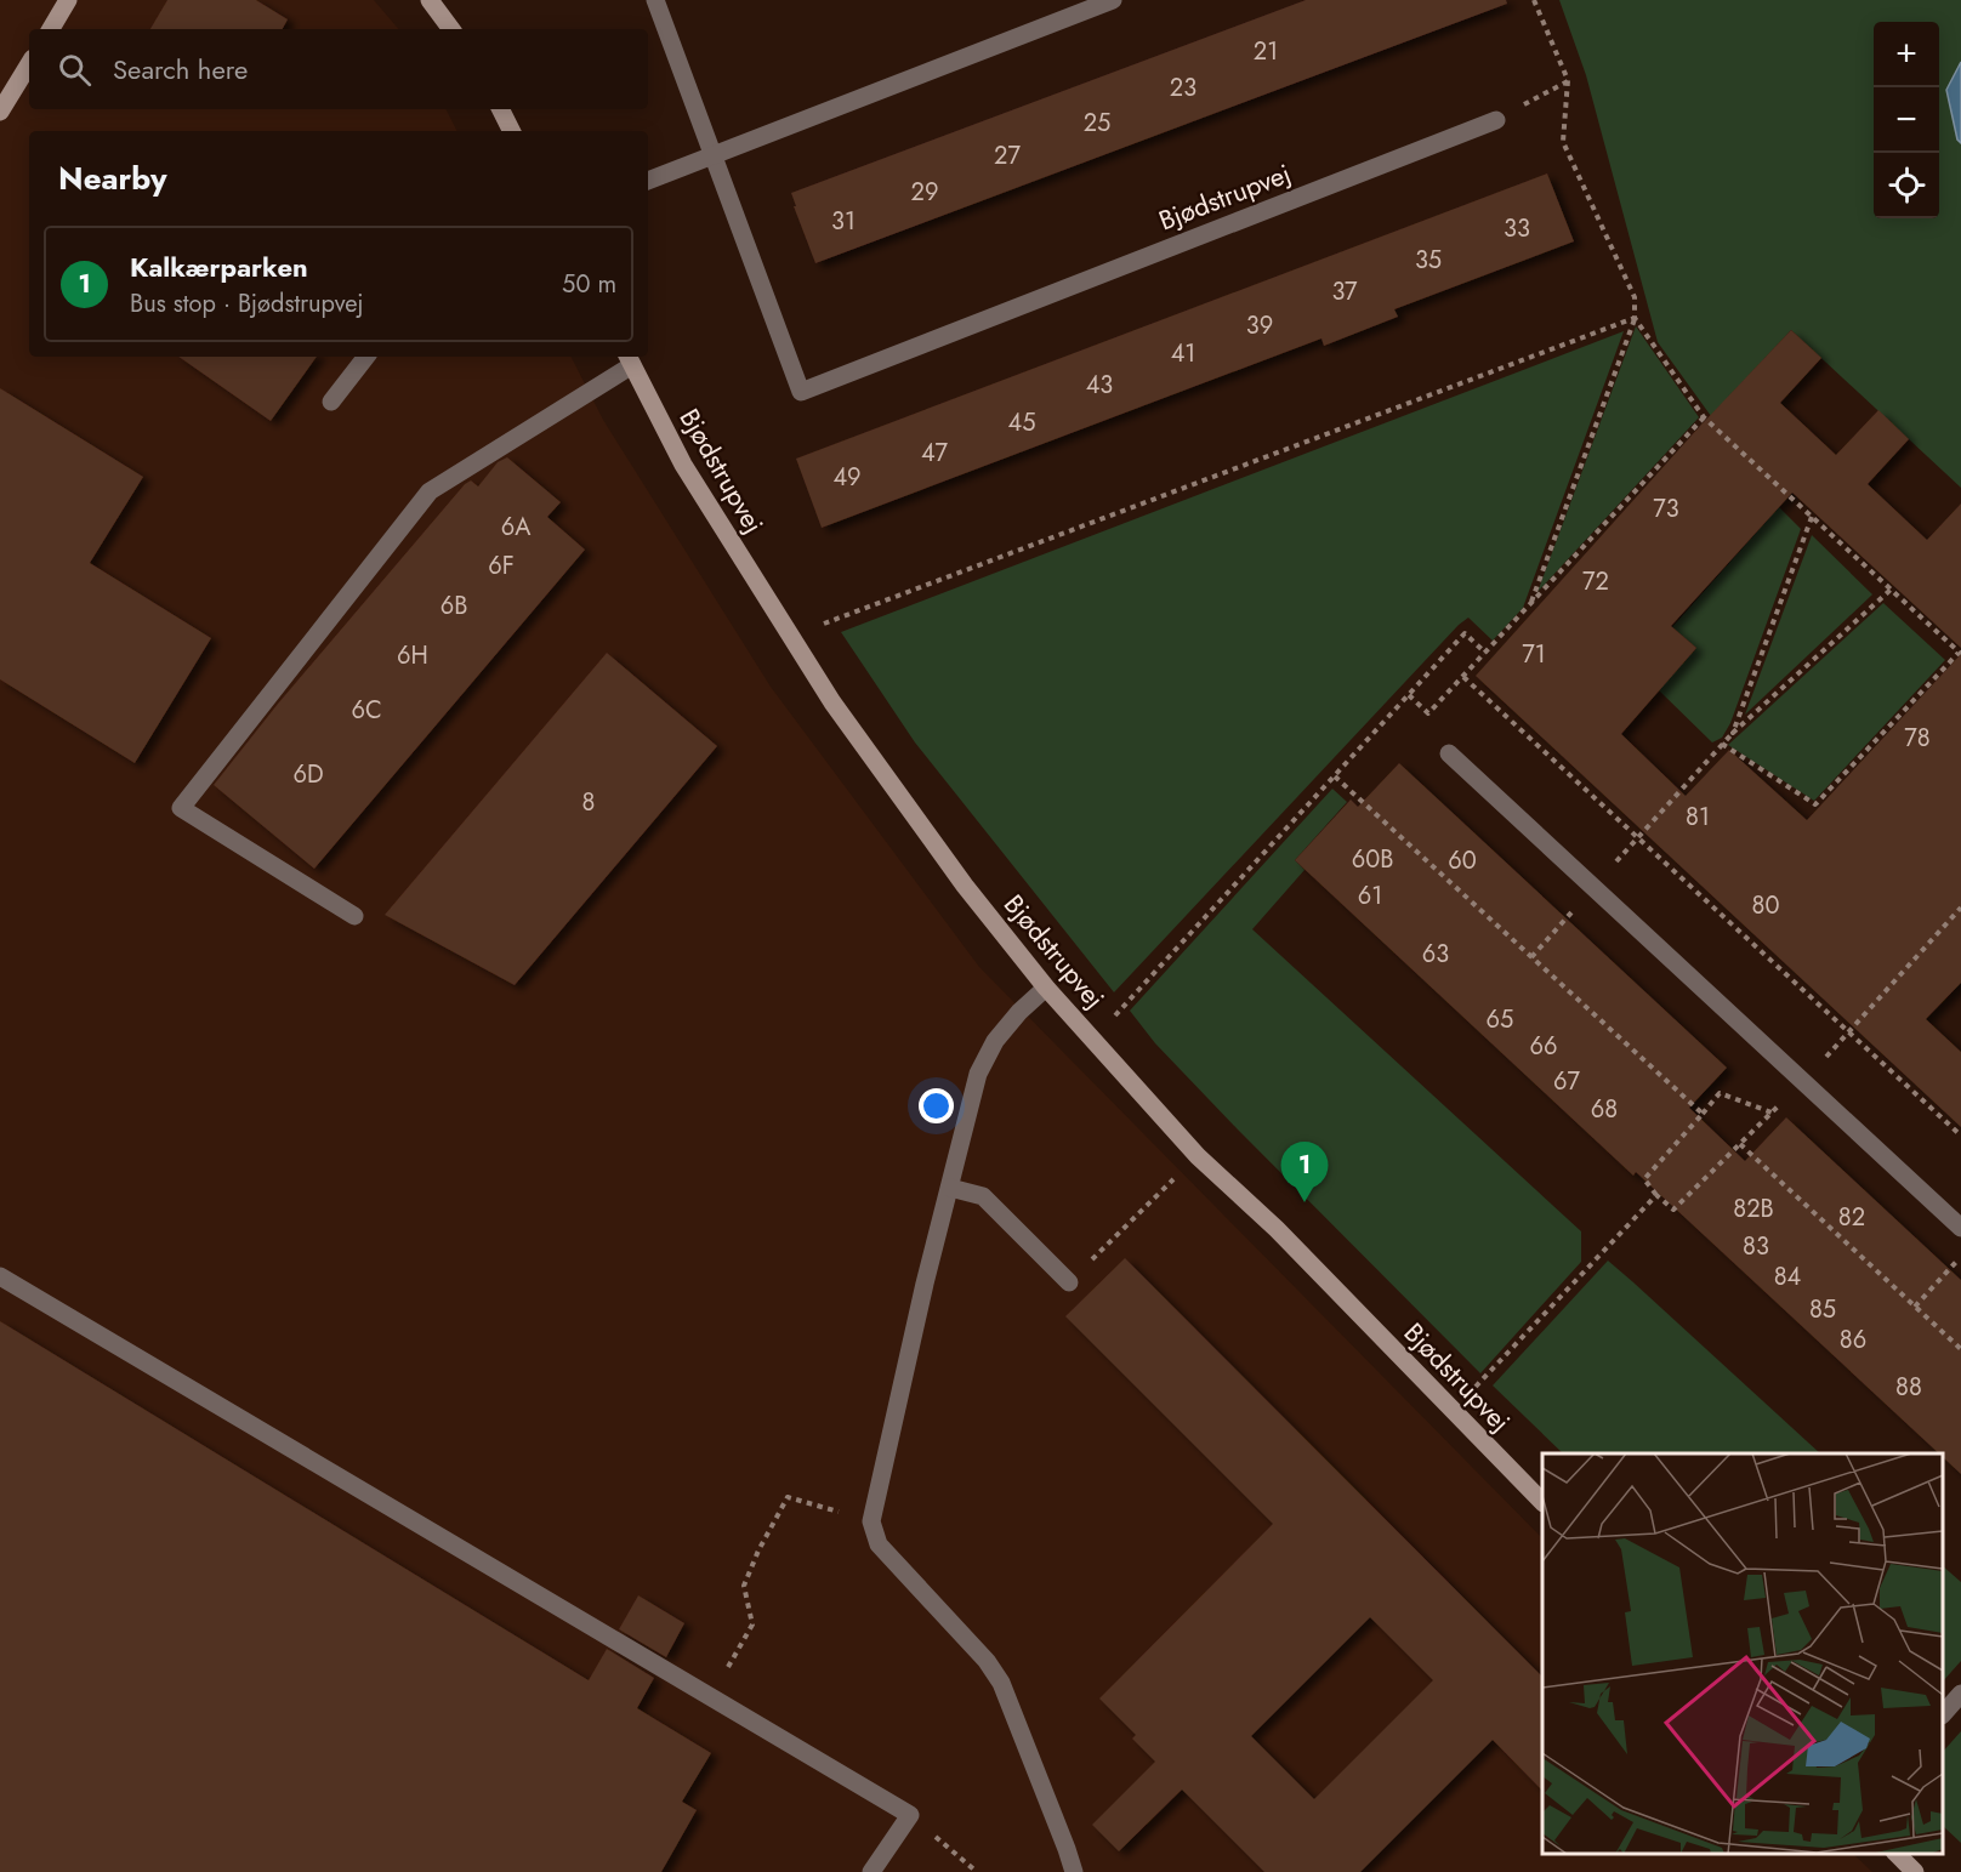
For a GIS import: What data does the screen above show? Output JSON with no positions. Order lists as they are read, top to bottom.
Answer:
{
  "streets": {
    "street": ["Bjødstrupvej"]
  },
  "house_numbers": [
    "21",
    "23",
    "25",
    "27",
    "29",
    "31",
    "33",
    "35",
    "37",
    "39",
    "41",
    "43",
    "45",
    "47",
    "49",
    "73",
    "6A",
    "6F",
    "72",
    "6B",
    "71",
    "6H",
    "6C",
    "78",
    "6D",
    "8",
    "81",
    "60B",
    "60",
    "61",
    "80",
    "63",
    "65",
    "66",
    "67",
    "68",
    "82B",
    "82",
    "83",
    "84",
    "85",
    "86",
    "88"
  ],
  "page": {
    "map_buttons": ["+", "−"],
    "search": "Search here",
    "heading": "Nearby",
    "list": [
      {
        "mark": "1",
        "name": "Kalkærparken",
        "note": "Bus stop · Bjødstrupvej",
        "value": "50 m"
      }
    ],
    "pins": "1"
  }
}
